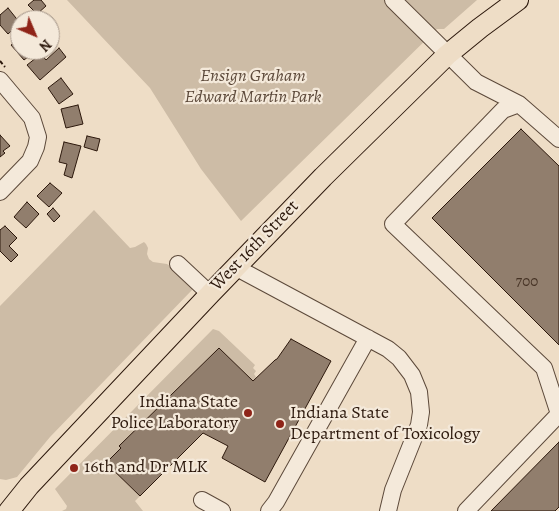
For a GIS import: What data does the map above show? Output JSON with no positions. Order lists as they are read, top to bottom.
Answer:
{
  "streets": {
    "main road": ["West 16th Street"]
  },
  "parks": ["Ensign Graham Edward Martin Park"],
  "places": ["Indiana State Police Laboratory", "Indiana State Department of Toxicology", "16th and Dr MLK"],
  "house_numbers": ["700"],
  "north": "bottom right"
}
